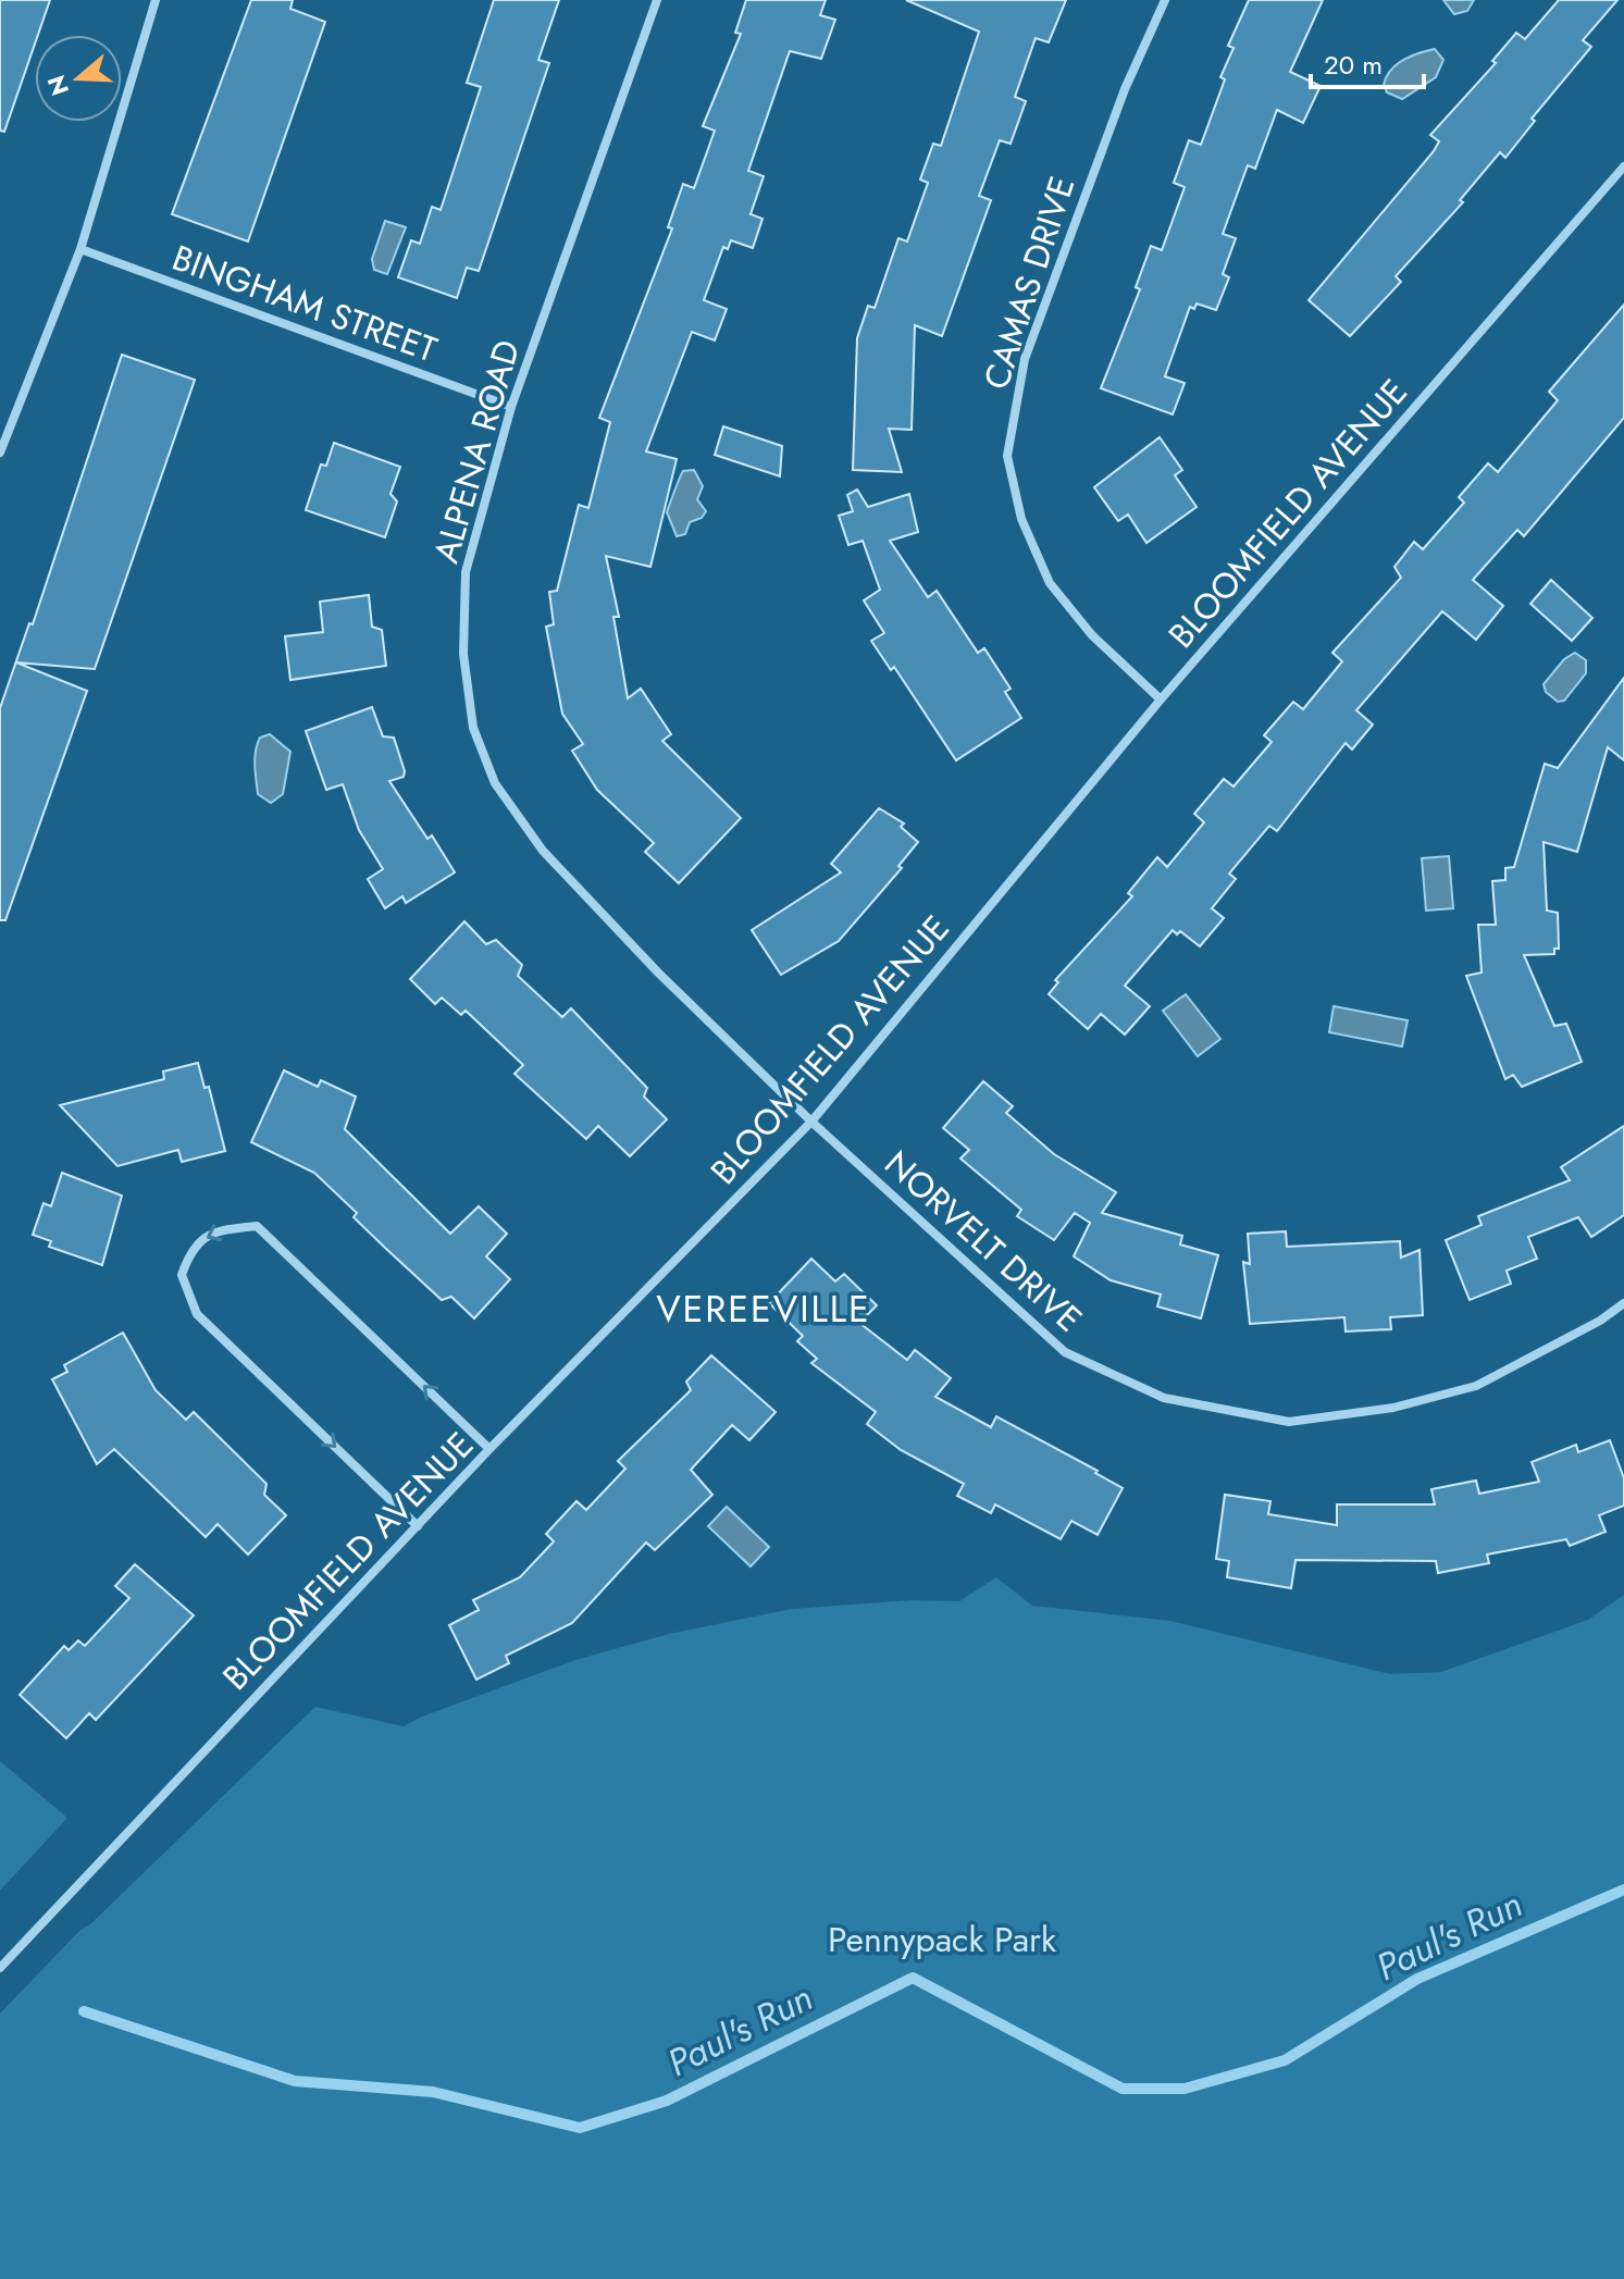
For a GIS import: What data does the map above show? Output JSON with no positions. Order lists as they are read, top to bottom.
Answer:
{
  "streets": {
    "street": [
      "CAMAS DRIVE",
      "BINGHAM STREET",
      "ALPENA ROAD",
      "BLOOMFIELD AVENUE",
      "NORVELT DRIVE"
    ]
  },
  "crossings": [
    ["CAMAS DRIVE", "BLOOMFIELD AVENUE"],
    ["BINGHAM STREET", "ALPENA ROAD"],
    ["ALPENA ROAD", "BLOOMFIELD AVENUE"],
    ["ALPENA ROAD", "NORVELT DRIVE"],
    ["BLOOMFIELD AVENUE", "NORVELT DRIVE"]
  ],
  "districts": ["VEREEVILLE"],
  "water": ["Paul's Run"],
  "parks": ["Pennypack Park"],
  "scale_bar": "20 m",
  "north": "left"
}
